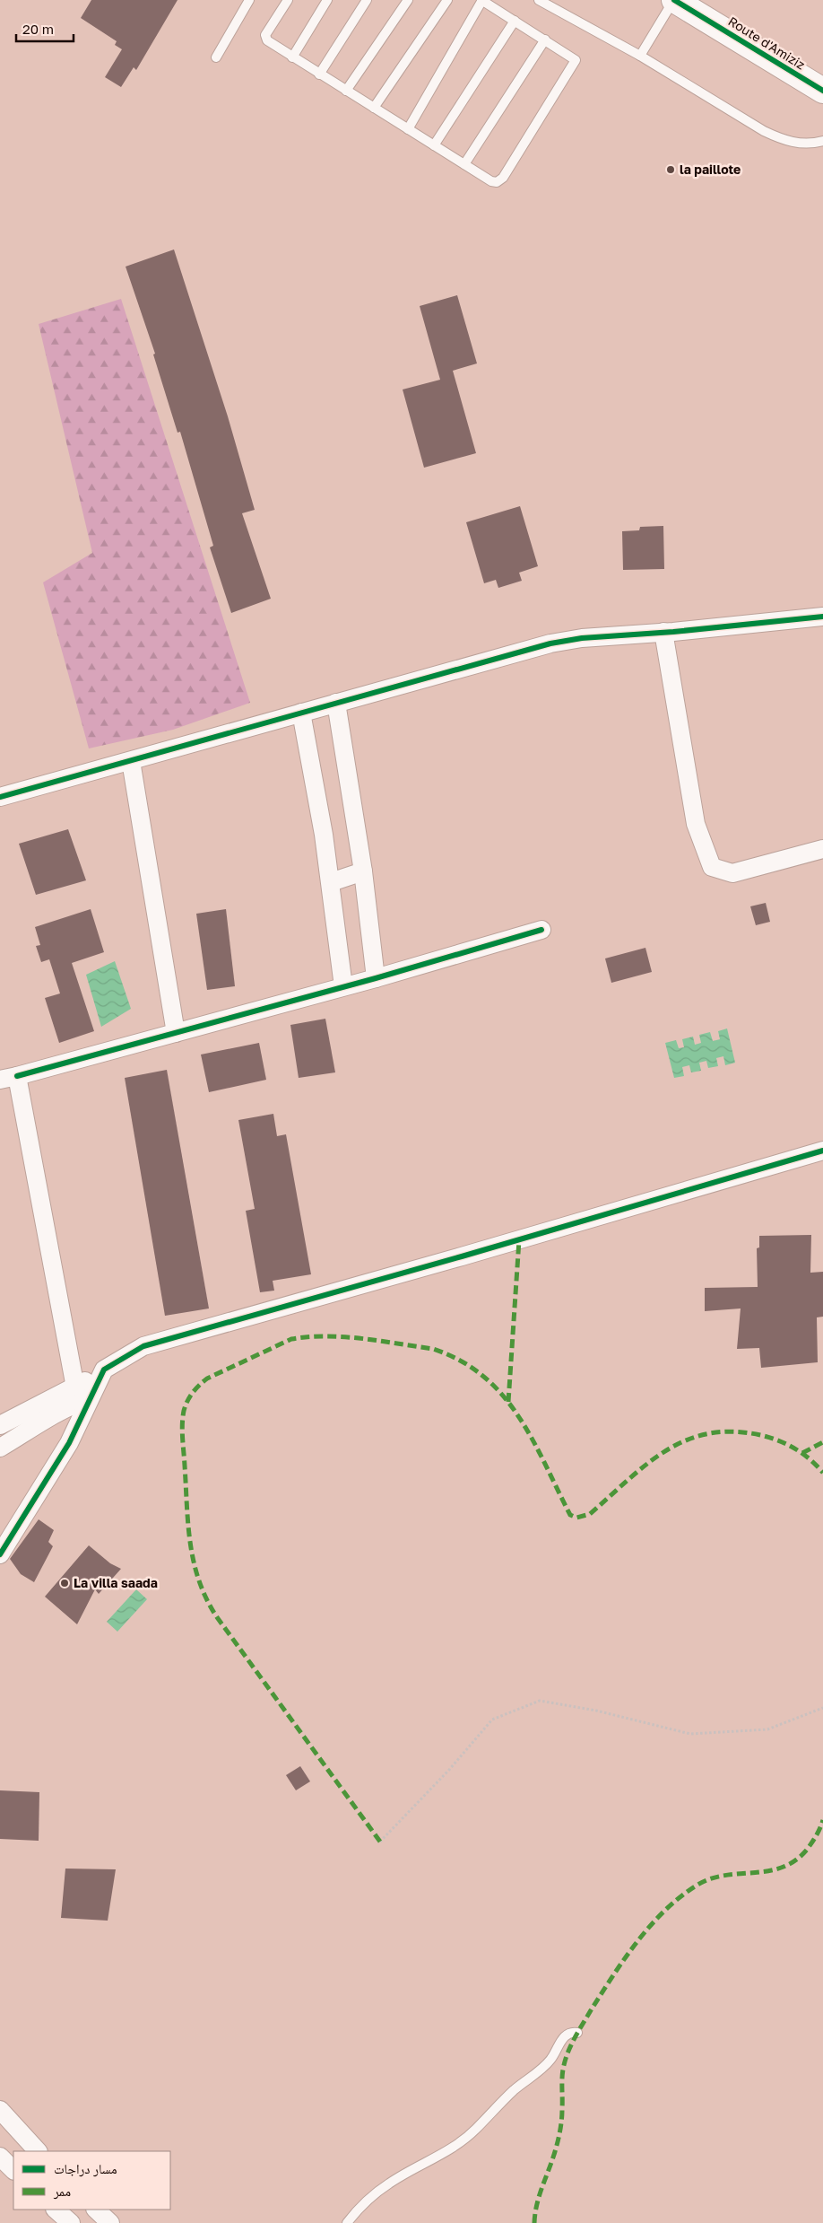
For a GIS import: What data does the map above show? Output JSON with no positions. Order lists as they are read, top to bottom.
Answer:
{
  "streets": {
    "main road": ["Route d'Amiziz"]
  },
  "places": ["la paillote", "La villa saada"],
  "legend": ["مسار دراجات", "ممر"],
  "scale_bar": "20 m"
}
